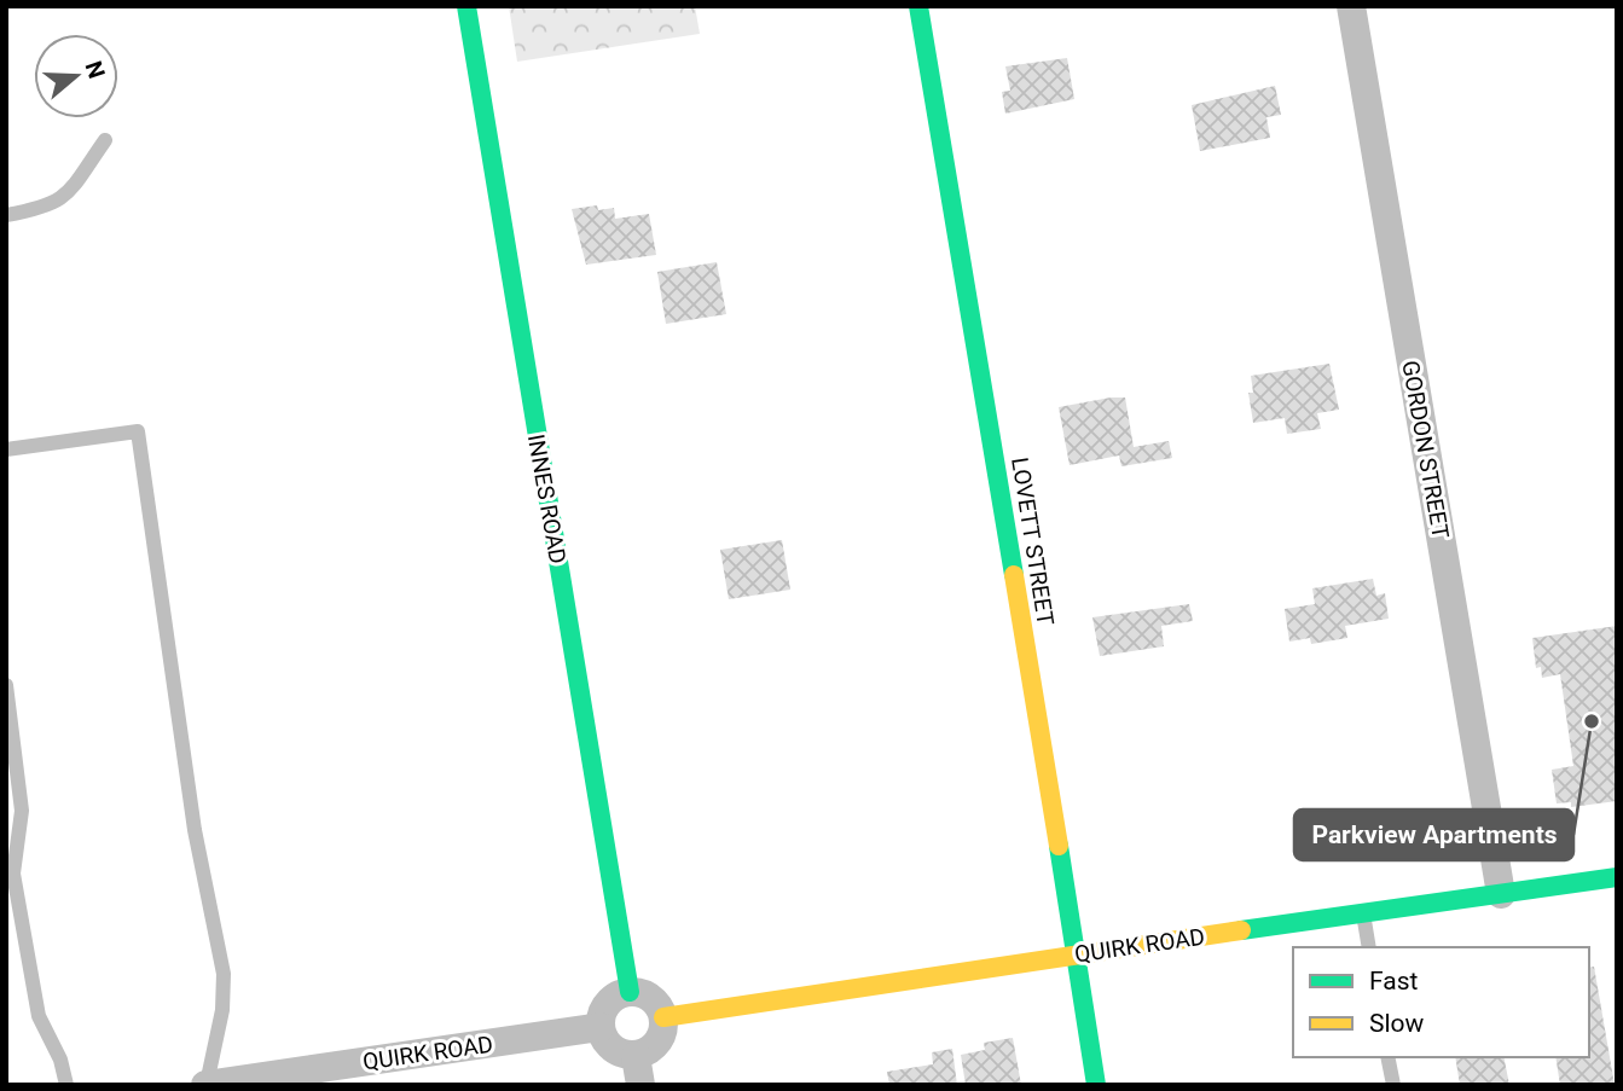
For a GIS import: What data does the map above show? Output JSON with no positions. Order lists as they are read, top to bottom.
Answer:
{
  "streets": {
    "street": [
      "GORDON STREET",
      "INNES ROAD",
      "LOVETT STREET",
      "QUIRK ROAD"
    ]
  },
  "crossings": [
    ["GORDON STREET", "QUIRK ROAD"],
    ["INNES ROAD", "QUIRK ROAD"],
    ["LOVETT STREET", "QUIRK ROAD"]
  ],
  "places": ["Parkview Apartments"],
  "legend": ["Fast", "Slow"],
  "north": "right"
}
